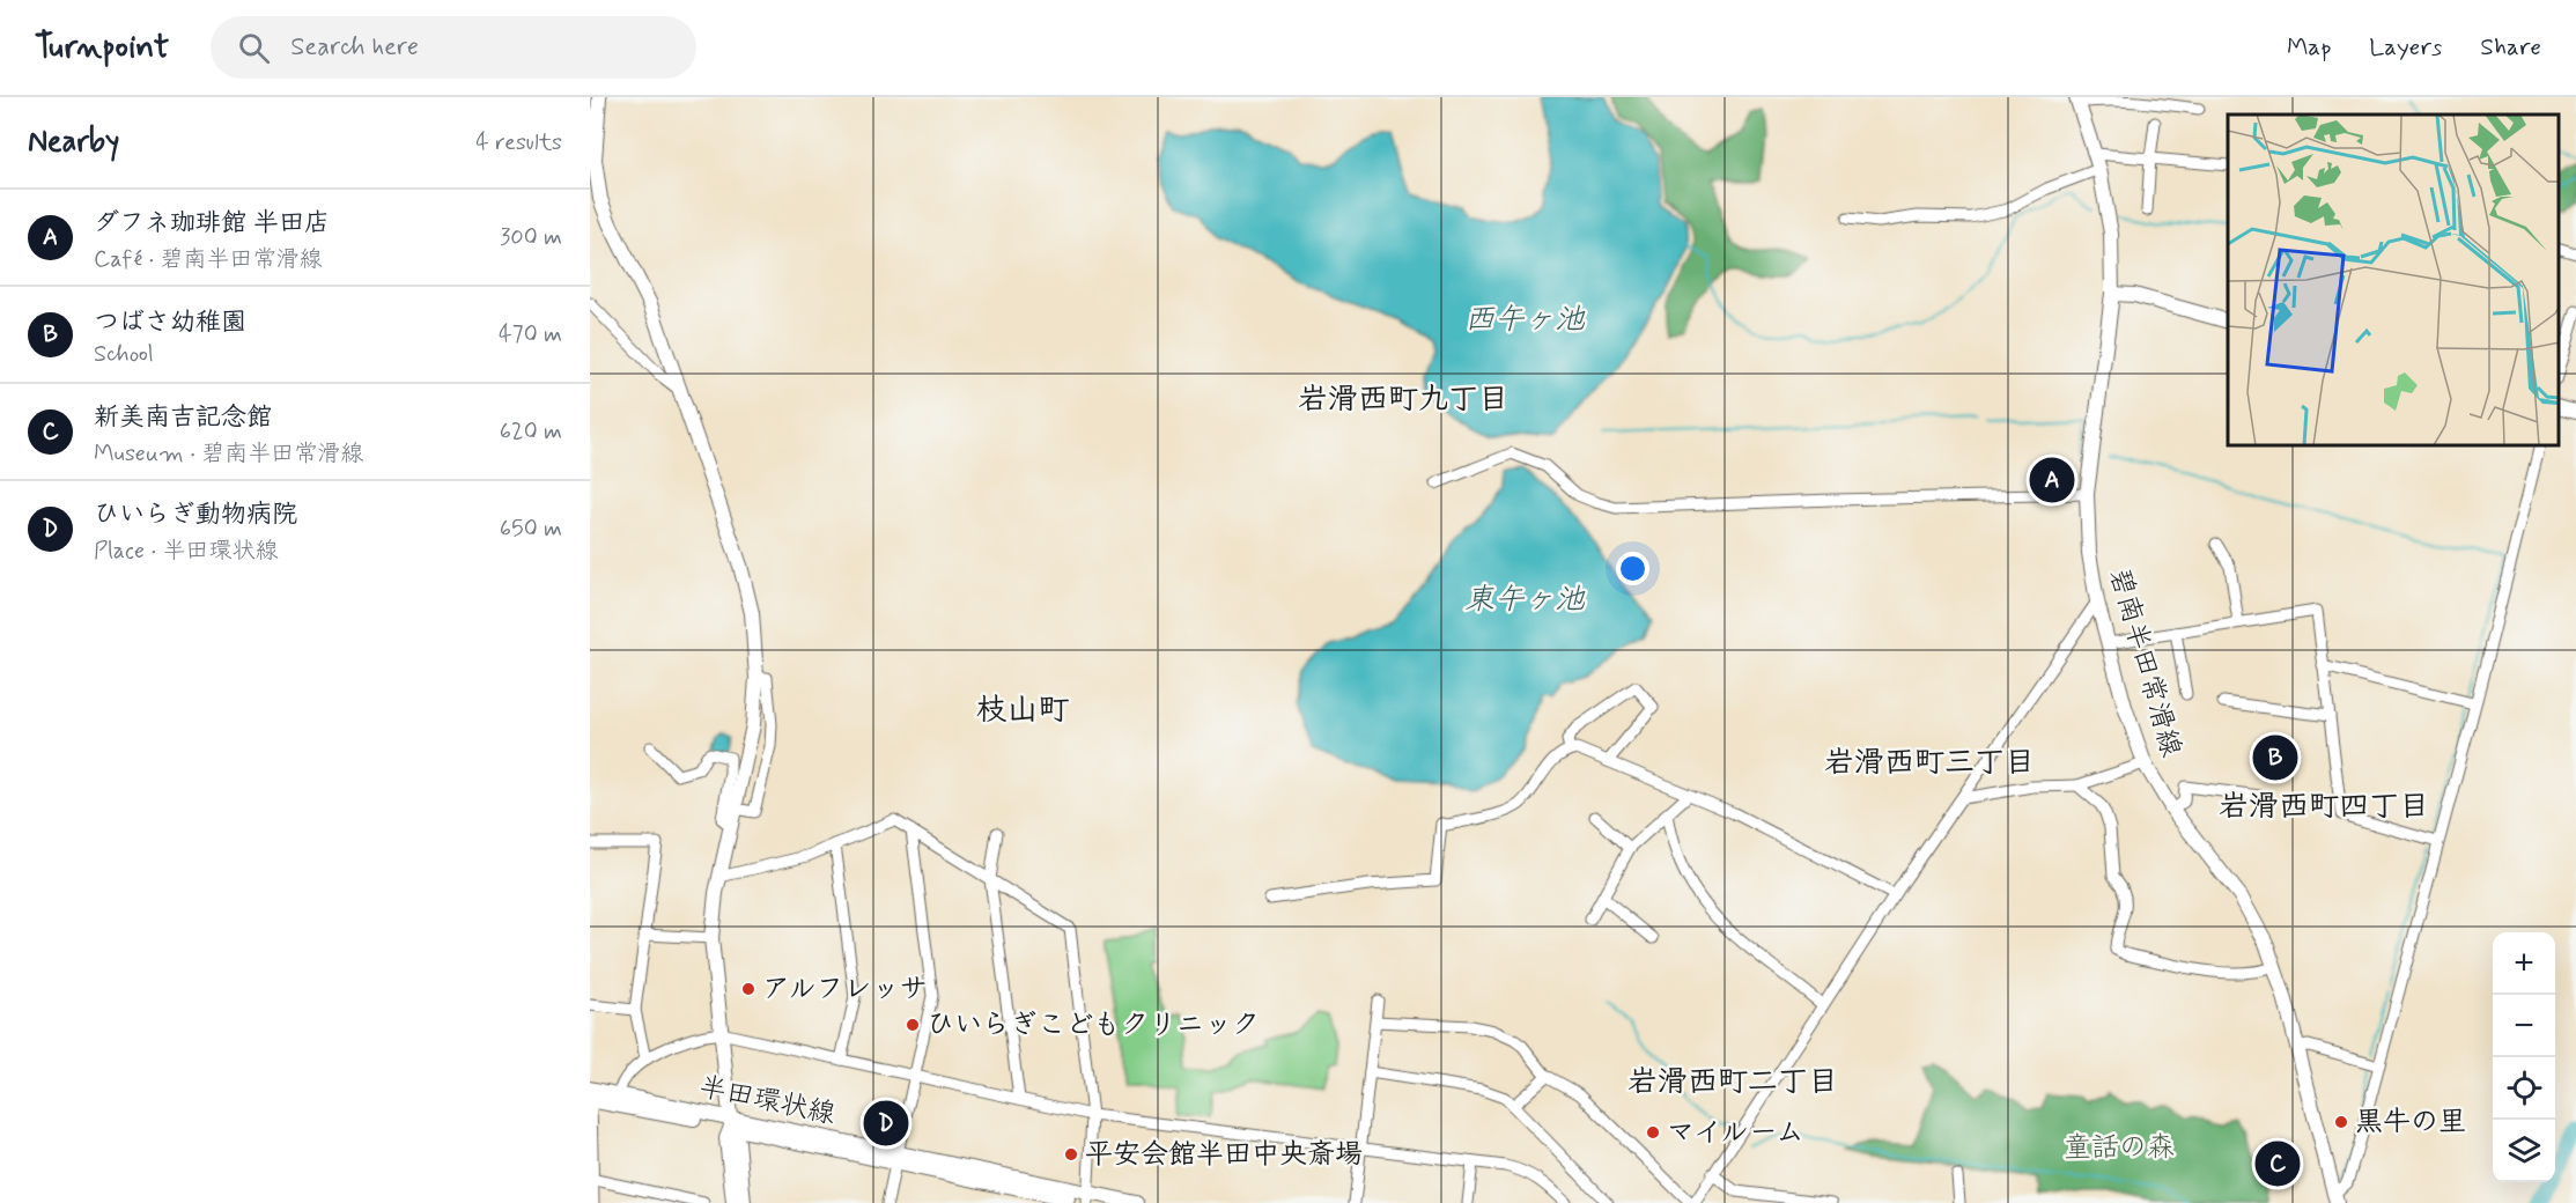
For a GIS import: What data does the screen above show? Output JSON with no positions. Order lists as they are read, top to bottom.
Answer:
{
  "streets": {
    "main road": ["碧南半田常滑線", "半田環状線"]
  },
  "districts": [
    "岩滑西町九丁目",
    "枝山町",
    "岩滑西町三丁目",
    "岩滑西町四丁目",
    "岩滑西町二丁目"
  ],
  "water": ["西午ヶ池", "東午ヶ池"],
  "parks": ["童話の森"],
  "places": [
    "アルフレッサ",
    "ひいらぎこどもクリニック",
    "黒牛の里",
    "マイルーム",
    "平安会館半田中央斎場"
  ],
  "page": {
    "header": "Turnpoint",
    "search": "Search here",
    "nav": ["Map", "Layers", "Share"],
    "heading": ["Nearby", "4 results"],
    "list": [
      {
        "mark": "A",
        "name": "ダフネ珈琲館 半田店",
        "note": "Café · 碧南半田常滑線",
        "value": "300 m"
      },
      {
        "mark": "B",
        "name": "つばさ幼稚園",
        "note": "School",
        "value": "470 m"
      },
      {
        "mark": "C",
        "name": "新美南吉記念館",
        "note": "Museum · 碧南半田常滑線",
        "value": "620 m"
      },
      {
        "mark": "D",
        "name": "ひいらぎ動物病院",
        "note": "Place · 半田環状線",
        "value": "650 m"
      }
    ],
    "pins": [
      "A",
      "B",
      "D",
      "C"
    ],
    "map_buttons": ["+", "−"]
  }
}
